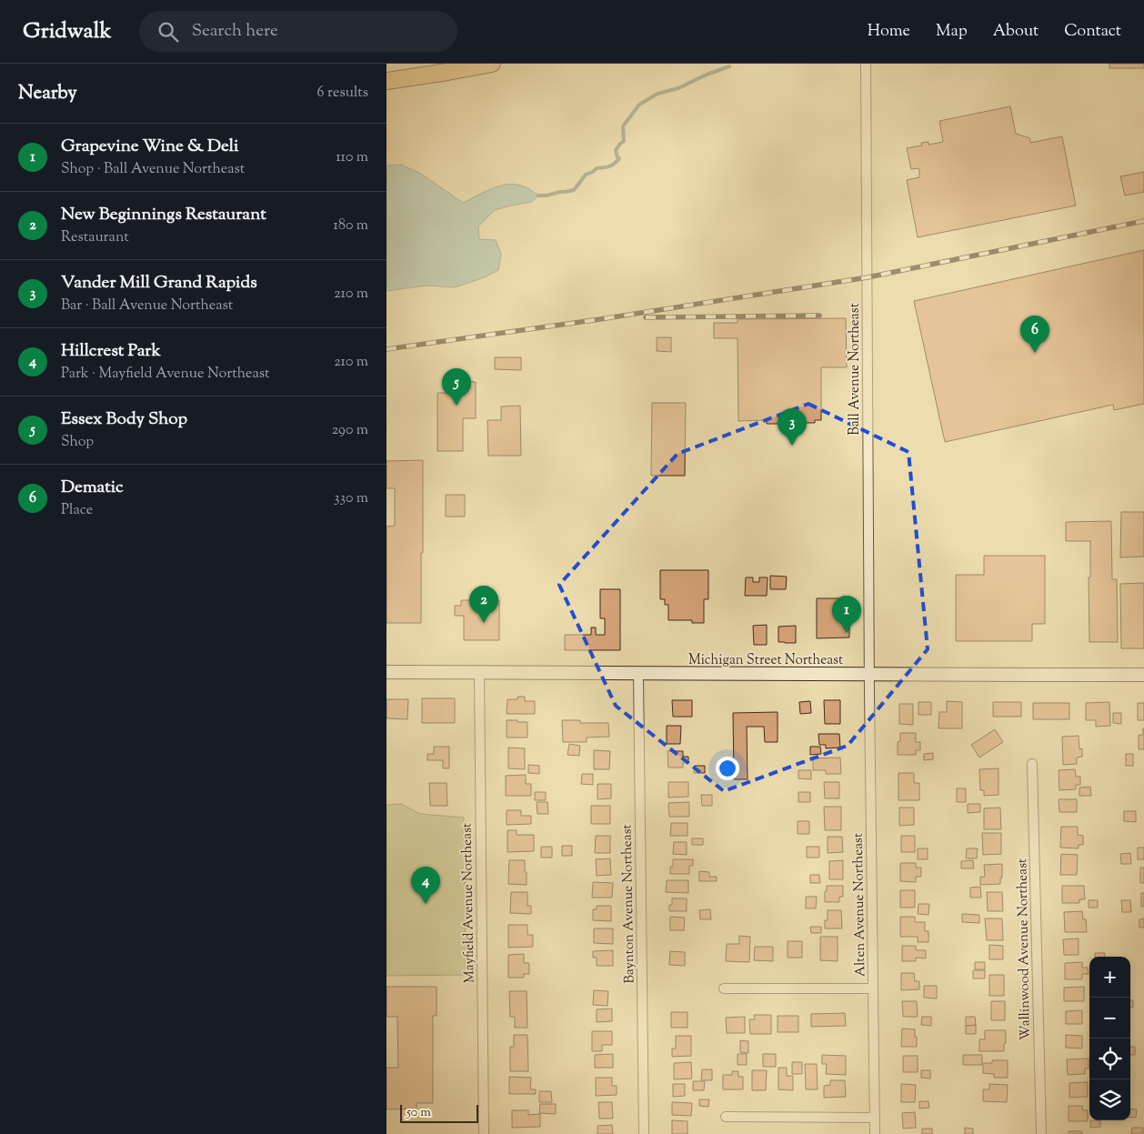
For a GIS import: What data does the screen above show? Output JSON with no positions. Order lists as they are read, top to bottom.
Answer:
{
  "streets": {
    "main road": ["Michigan Street Northeast"],
    "street": [
      "Ball Avenue Northeast",
      "Mayfield Avenue Northeast",
      "Baynton Avenue Northeast",
      "Alten Avenue Northeast",
      "Wallinwood Avenue Northeast"
    ]
  },
  "crossings": [
    ["Ball Avenue Northeast", "Michigan Street Northeast"],
    ["Ball Avenue Northeast", "Alten Avenue Northeast"],
    ["Michigan Street Northeast", "Mayfield Avenue Northeast"],
    ["Michigan Street Northeast", "Baynton Avenue Northeast"],
    ["Michigan Street Northeast", "Alten Avenue Northeast"]
  ],
  "scale_bar": "50 m",
  "page": {
    "header": "Gridwalk",
    "search": "Search here",
    "nav": [
      "Home",
      "Map",
      "About",
      "Contact"
    ],
    "heading": ["Nearby", "6 results"],
    "list": [
      {
        "mark": "1",
        "name": "Grapevine Wine & Deli",
        "note": "Shop · Ball Avenue Northeast",
        "value": "110 m"
      },
      {
        "mark": "2",
        "name": "New Beginnings Restaurant",
        "note": "Restaurant",
        "value": "180 m"
      },
      {
        "mark": "3",
        "name": "Vander Mill Grand Rapids",
        "note": "Bar · Ball Avenue Northeast",
        "value": "210 m"
      },
      {
        "mark": "4",
        "name": "Hillcrest Park",
        "note": "Park · Mayfield Avenue Northeast",
        "value": "210 m"
      },
      {
        "mark": "5",
        "name": "Essex Body Shop",
        "note": "Shop",
        "value": "290 m"
      },
      {
        "mark": "6",
        "name": "Dematic",
        "note": "Place",
        "value": "330 m"
      }
    ],
    "pins": [
      "6",
      "5",
      "3",
      "2",
      "1",
      "4"
    ],
    "map_buttons": ["+", "−"],
    "scale": "50 m"
  }
}
